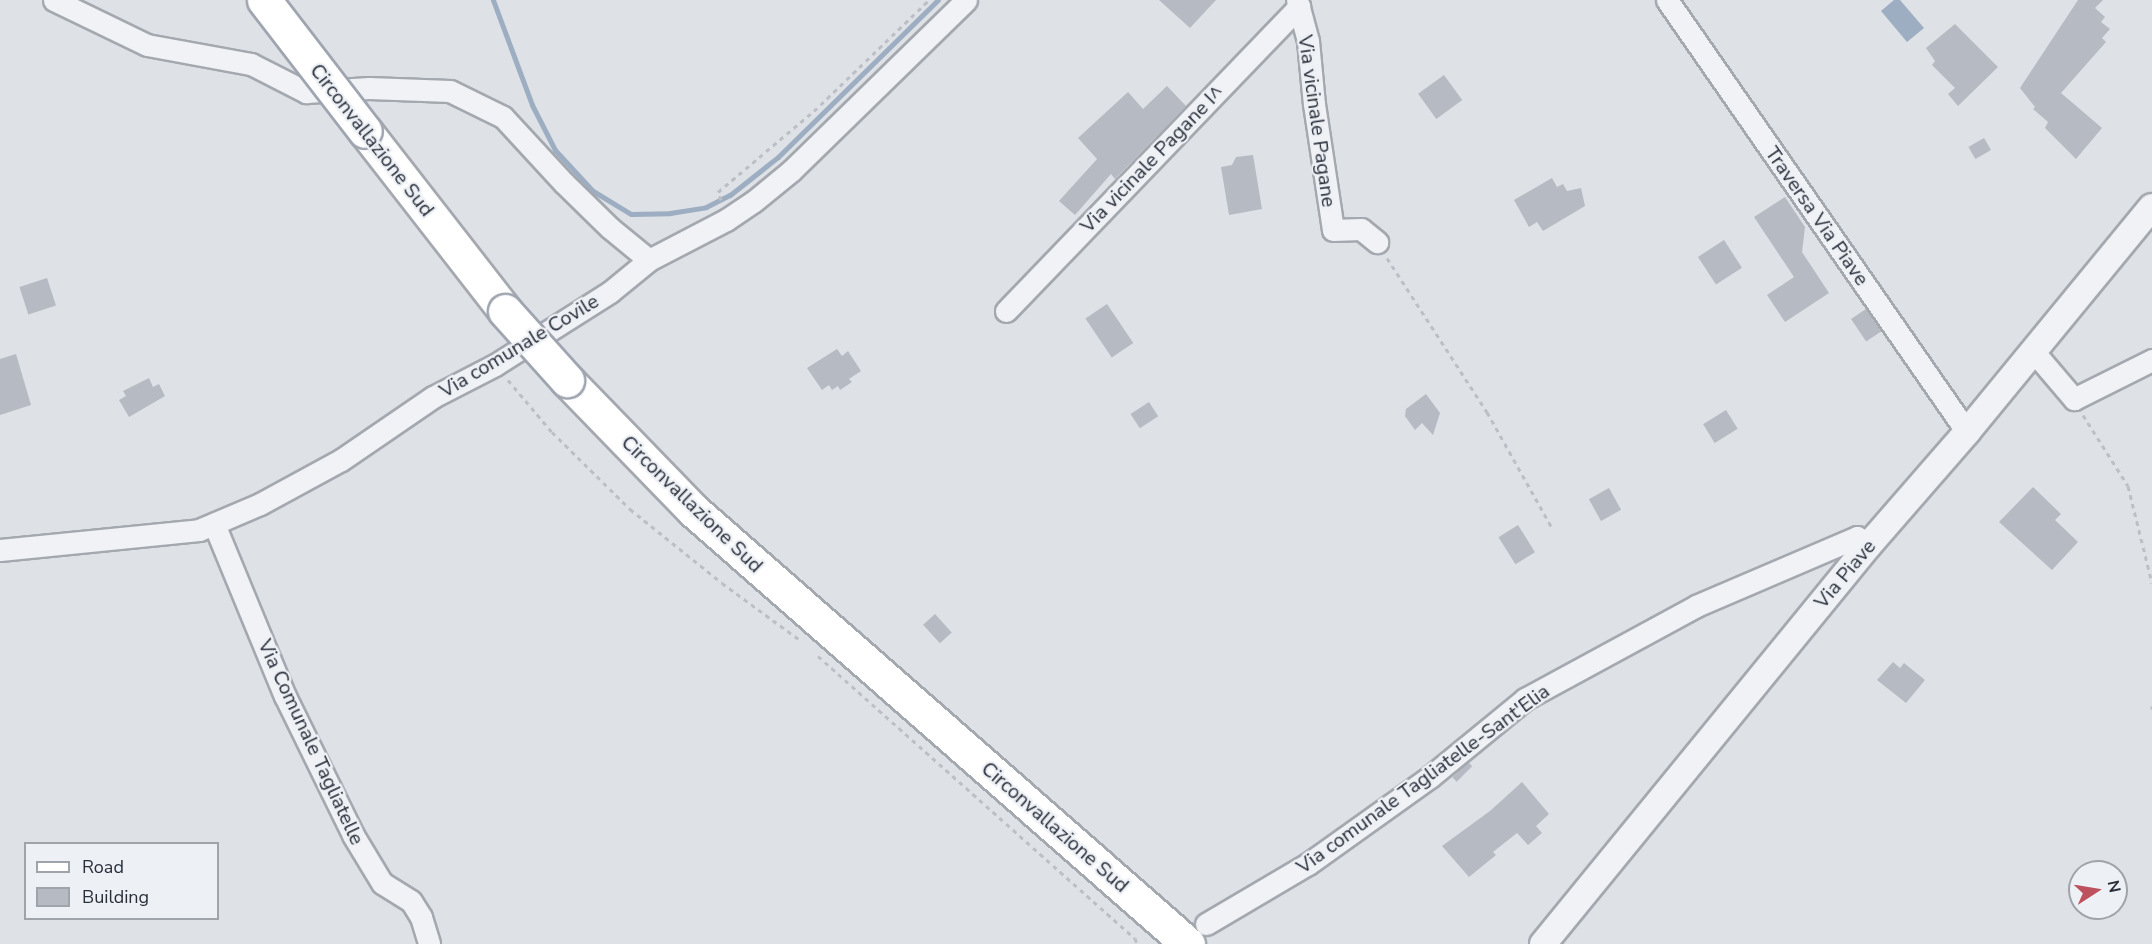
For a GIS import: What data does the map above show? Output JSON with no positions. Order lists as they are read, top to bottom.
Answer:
{
  "streets": {
    "main road": ["Circonvallazione Sud"],
    "street": [
      "Via vicinale Pagane",
      "Via vicinale Pagane I^",
      "Traversa Via Piave",
      "Via comunale Covile",
      "Via Piave",
      "Via Comunale Tagliatelle",
      "Via comunale Tagliatelle-Sant'Elia"
    ]
  },
  "crossings": [
    ["Via vicinale Pagane", "Via vicinale Pagane I^"],
    ["Circonvallazione Sud", "Via comunale Tagliatelle-Sant'Elia"],
    ["Traversa Via Piave", "Via Piave"],
    ["Via comunale Covile", "Via Comunale Tagliatelle"],
    ["Via Piave", "Via comunale Tagliatelle-Sant'Elia"]
  ],
  "legend": ["Road", "Building"],
  "north": "right"
}
